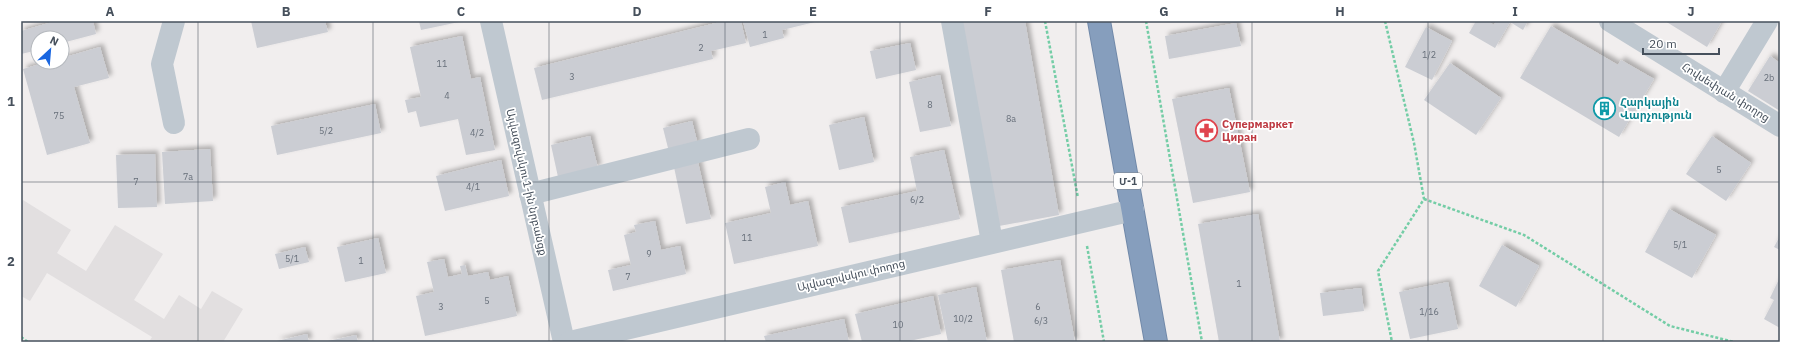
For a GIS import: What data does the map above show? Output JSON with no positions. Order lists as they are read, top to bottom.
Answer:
{
  "streets": {
    "highway": ["Մ-1"],
    "street": ["Հովսեփյան փողոց", "Այվազովսկու 1-ին նրբանցք", "Այվազովսկու փողոց"]
  },
  "crossings": [
    ["Մ-1", "Այվազովսկու փողոց"]
  ],
  "places": {
    "building": ["Հարկային Վարչություն"],
    "pharmacy": ["Супермаркет Циран"]
  },
  "house_numbers": [
    "1",
    "2",
    "1/2",
    "11",
    "3",
    "2b",
    "4",
    "8",
    "75",
    "8а",
    "5/2",
    "4/2",
    "5",
    "7a",
    "7",
    "4/1",
    "6/2",
    "11",
    "5/1",
    "9",
    "5/1",
    "1",
    "7",
    "1",
    "5",
    "3",
    "6",
    "1/16",
    "10/2",
    "6/3",
    "10"
  ],
  "scale_bar": "20 m",
  "north": "top right",
  "grid": {
    "columns": [
      "A",
      "B",
      "C",
      "D",
      "E",
      "F",
      "G",
      "H",
      "I",
      "J"
    ],
    "rows": ["1", "2"]
  }
}
